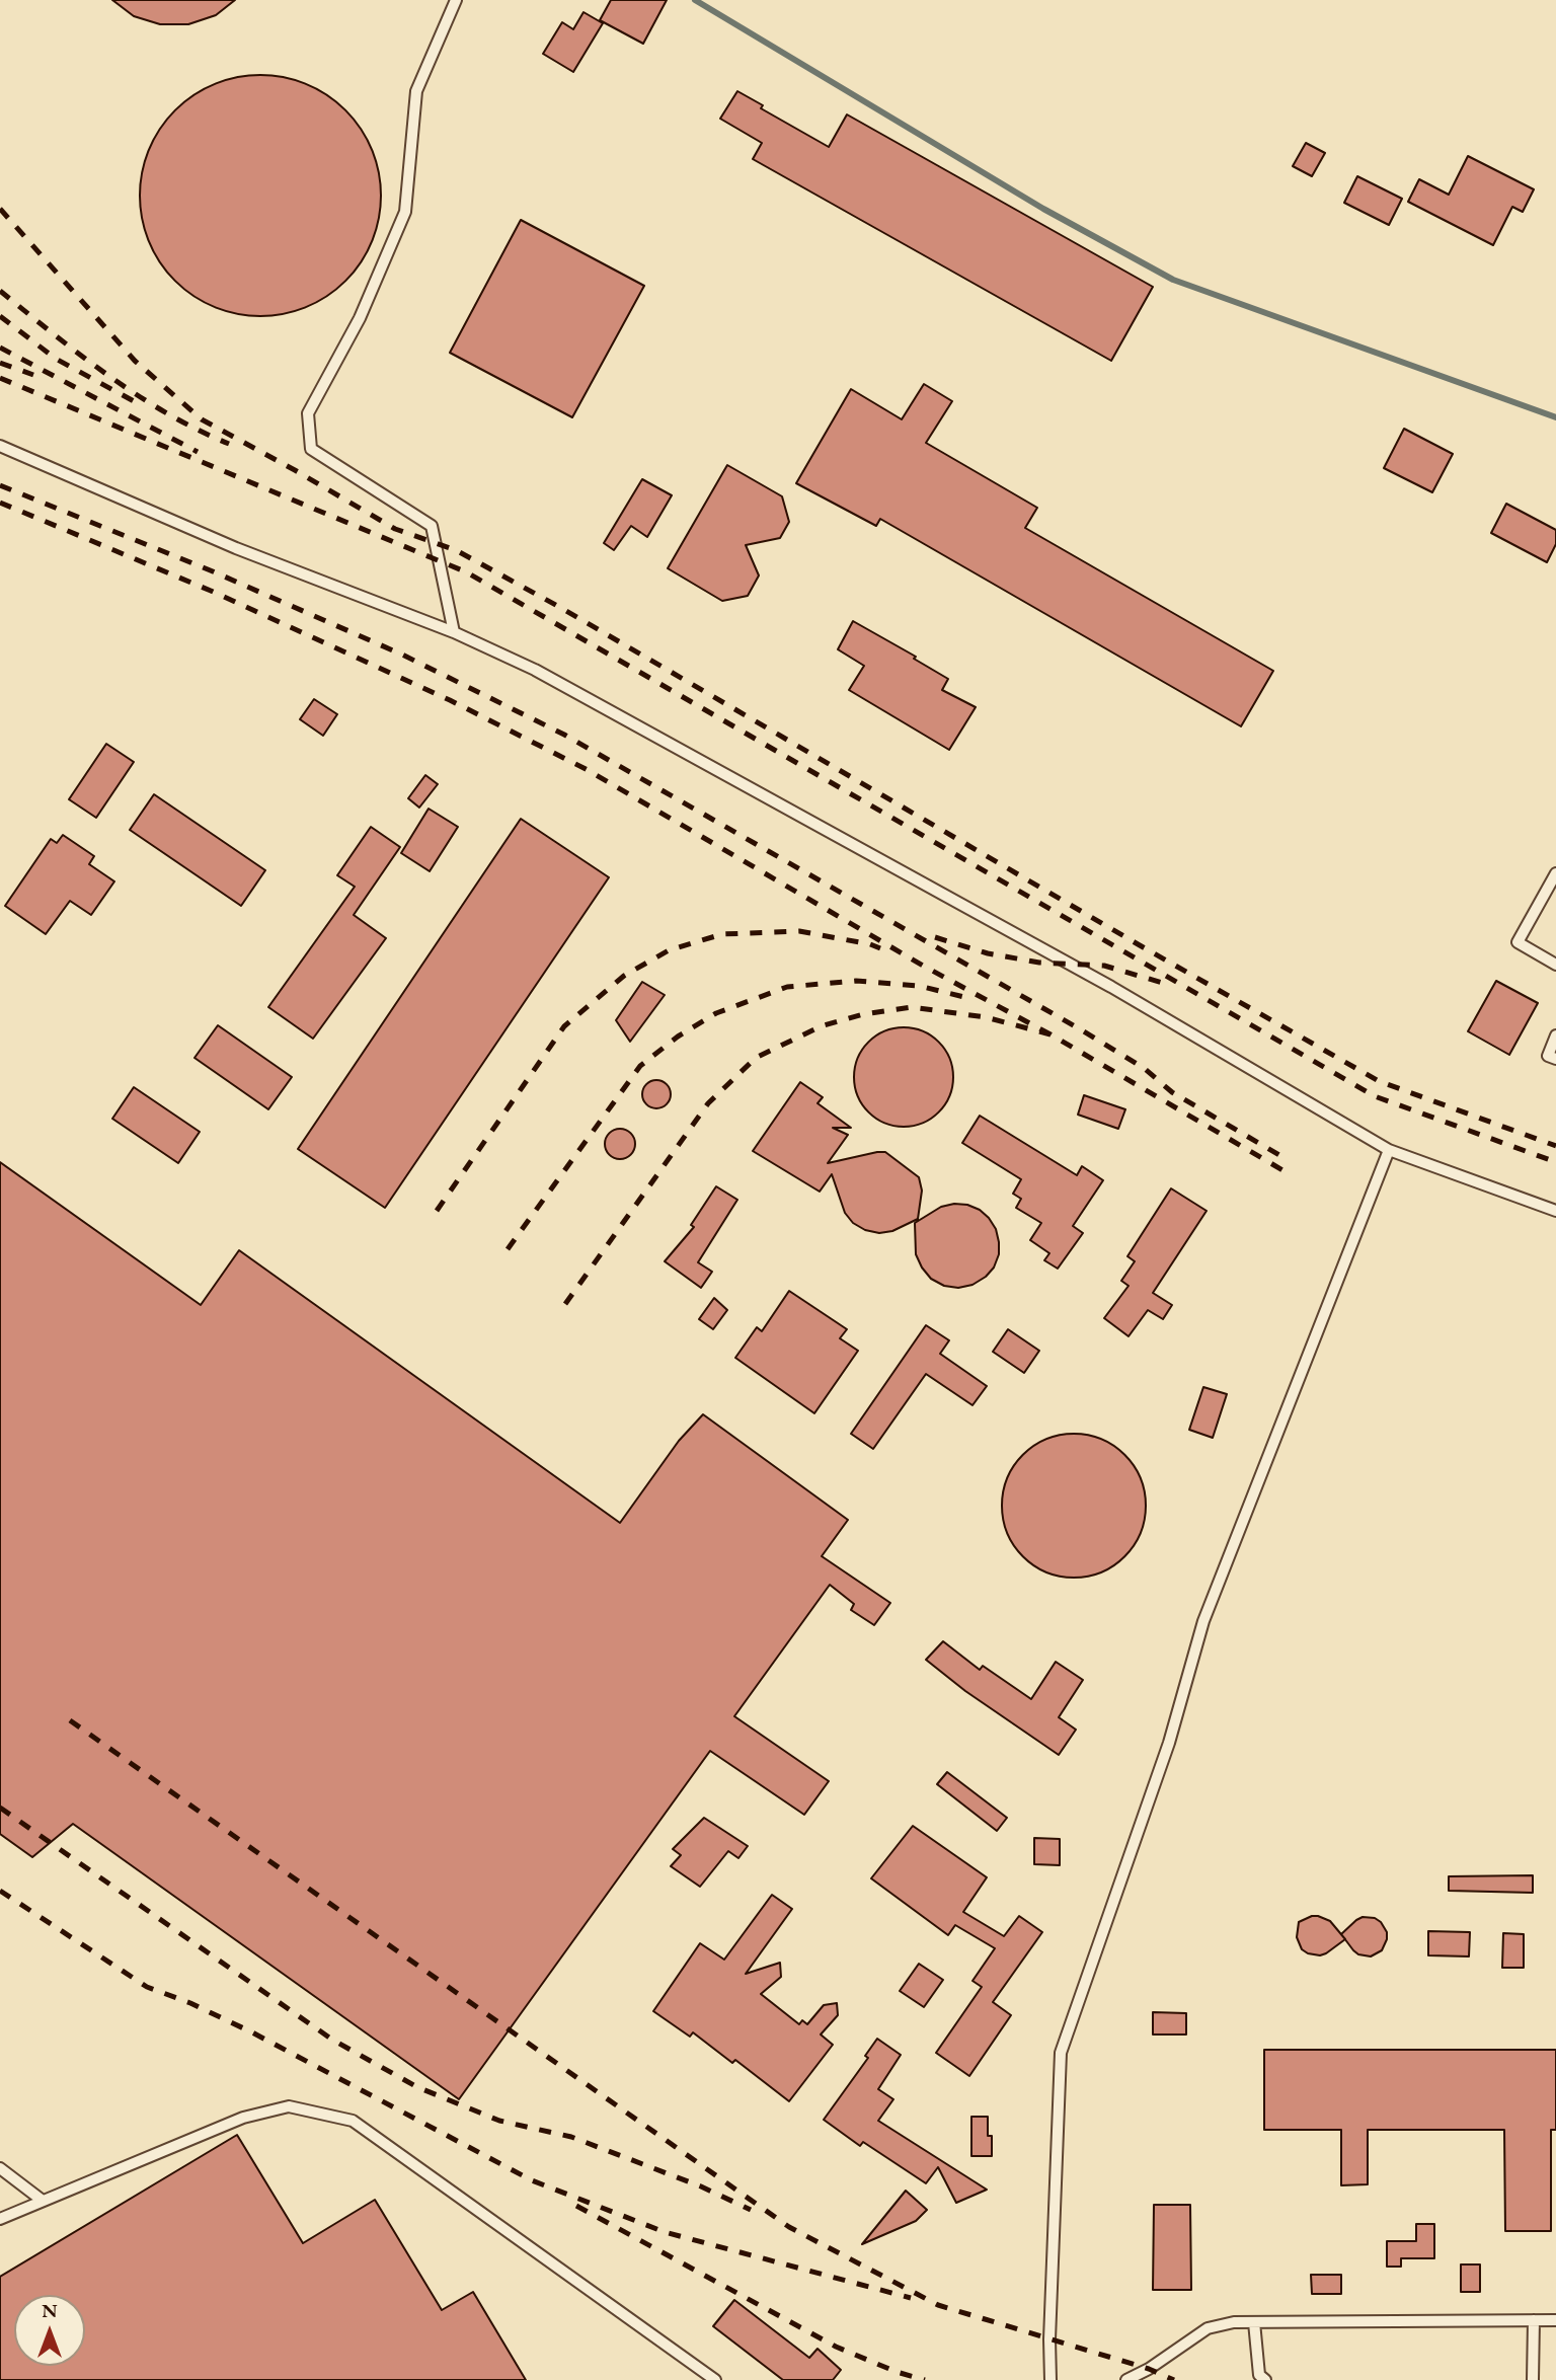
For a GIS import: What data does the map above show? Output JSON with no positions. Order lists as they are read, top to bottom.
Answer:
{
  "north": "top"
}
